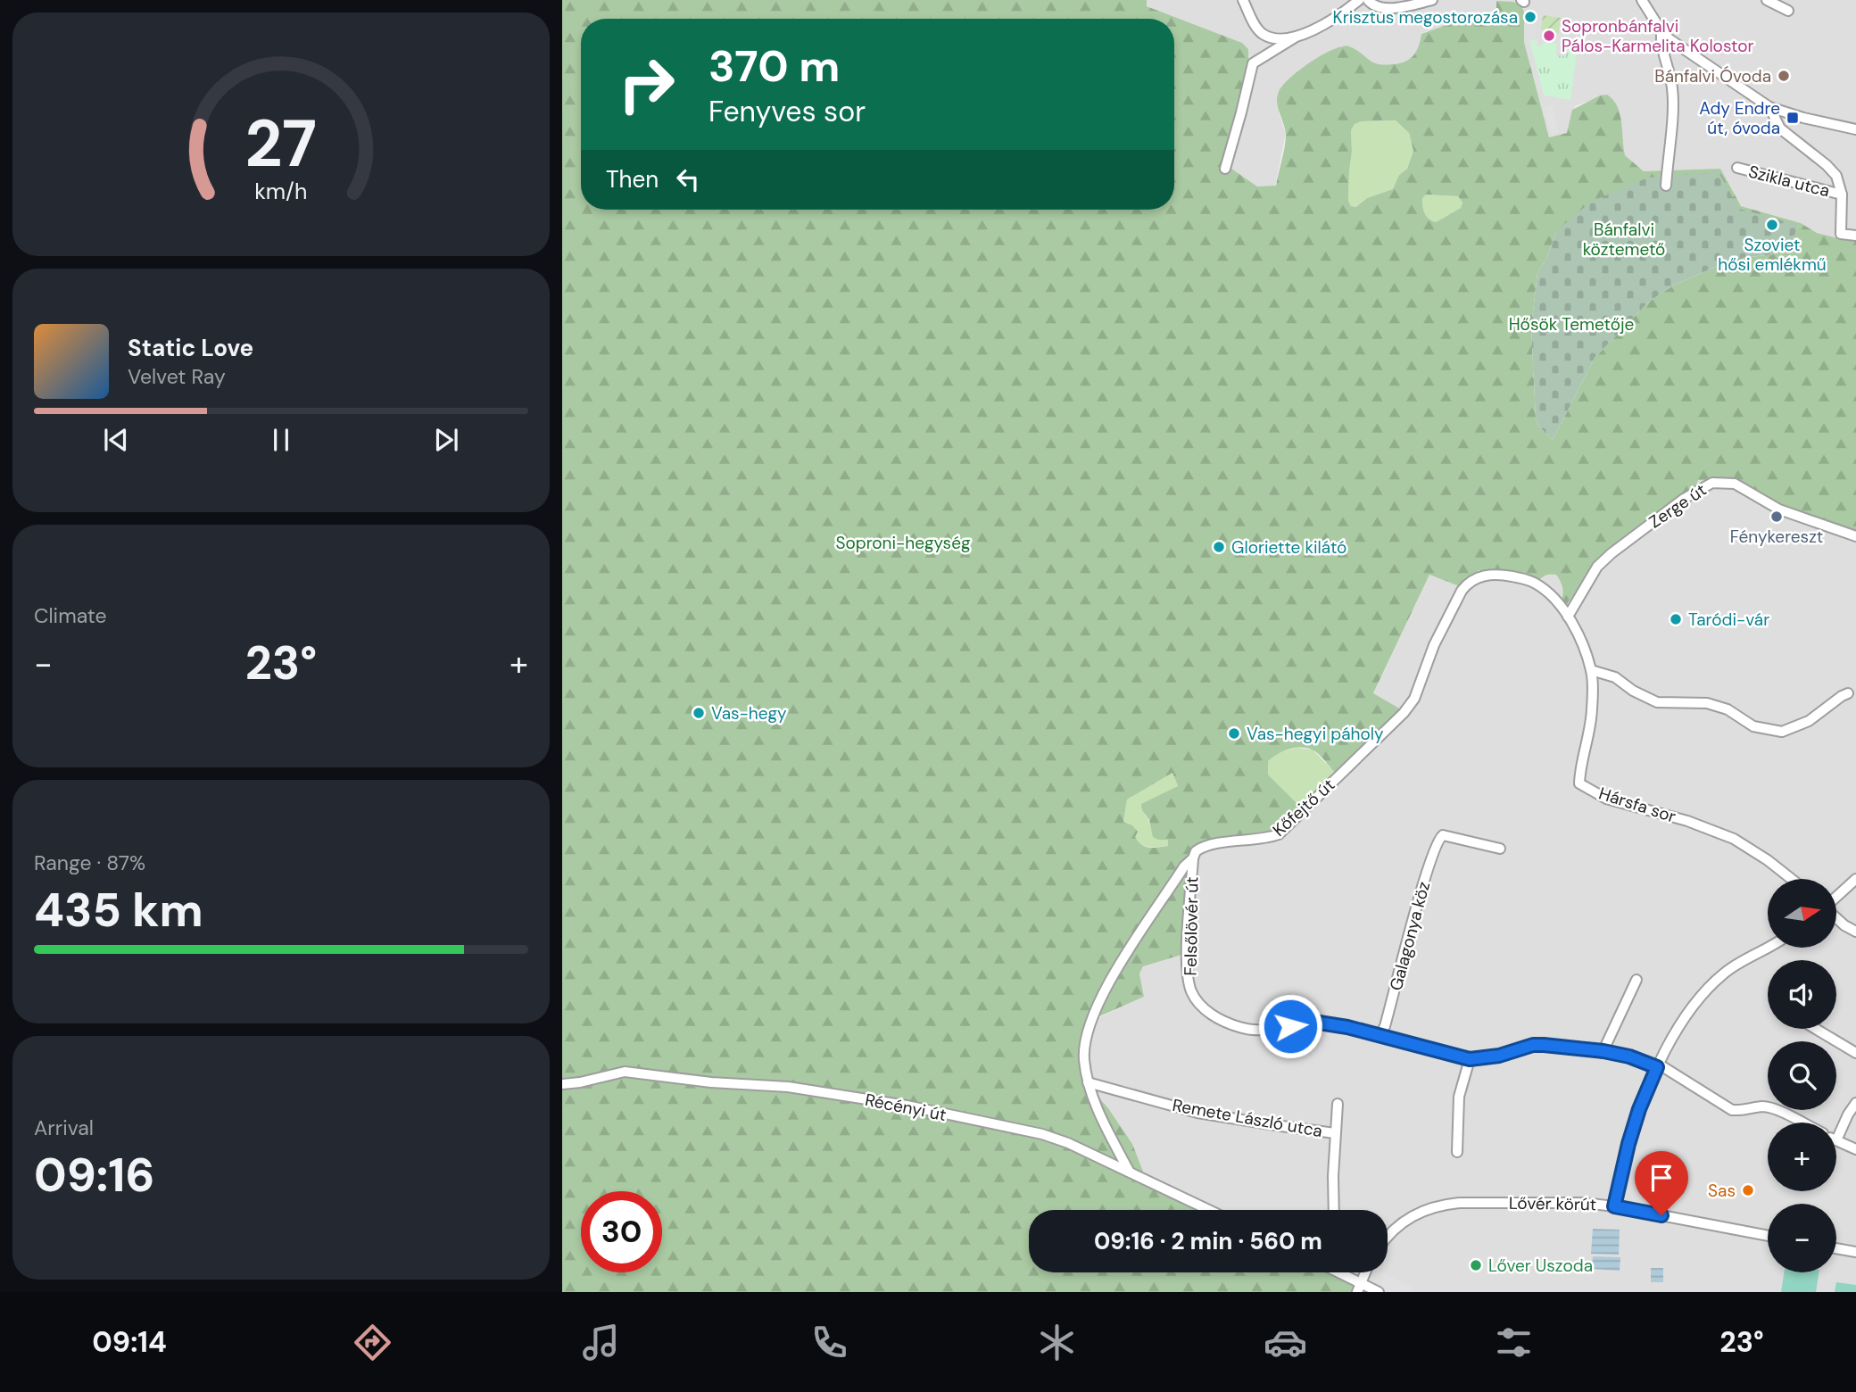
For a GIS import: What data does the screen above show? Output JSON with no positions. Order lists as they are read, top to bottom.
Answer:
{
  "streets": {
    "street": [
      "Szikla utca",
      "Zerge út",
      "Hársfa sor",
      "Kőfejtő út",
      "Felsőlövér út",
      "Galagonya köz",
      "Récényi út",
      "Remete László utca",
      "Lővér körút"
    ]
  },
  "crossings": [
    ["Zerge út", "Hársfa sor"],
    ["Hársfa sor", "Kőfejtő út"],
    ["Kőfejtő út", "Felsőlövér út"],
    ["Kőfejtő út", "Récényi út"],
    ["Kőfejtő út", "Remete László utca"],
    ["Felsőlövér út", "Galagonya köz"]
  ],
  "parks": ["Bánfalvi köztemető", "Hősök Temetője", "Soproni-hegység"],
  "places": {
    "other": [
      "Krisztus megostorozása",
      "Sopronbánfalvi Pálos-Karmelita Kolostor",
      "Bánfalvi Óvoda",
      "Szoviet hősi emlékmű",
      "Fénykereszt",
      "Gloriette kilátó",
      "Taródi-vár",
      "Vas-hegy",
      "Vas-hegyi páholy",
      "Sas",
      "Lőver Uszoda"
    ],
    "transit": ["Ady Endre út, óvoda"]
  },
  "north": "right",
  "page": {
    "turn": ["370 m", "Fenyves sor"],
    "then": "Then",
    "song": ["Static Love", "Velvet Ray"],
    "tile": [
      "Climate",
      ["Range · 87%", "435 km"],
      ["Arrival", "09:16"]
    ],
    "heat": ["−", "23°", "+"],
    "map_buttons": ["+", "−"],
    "limit": "30",
    "trip": "09:16 · 2 min · 560 m",
    "tabs": ["09:14", "23°"],
    "gauge": ["27", "km/h"]
  }
}
